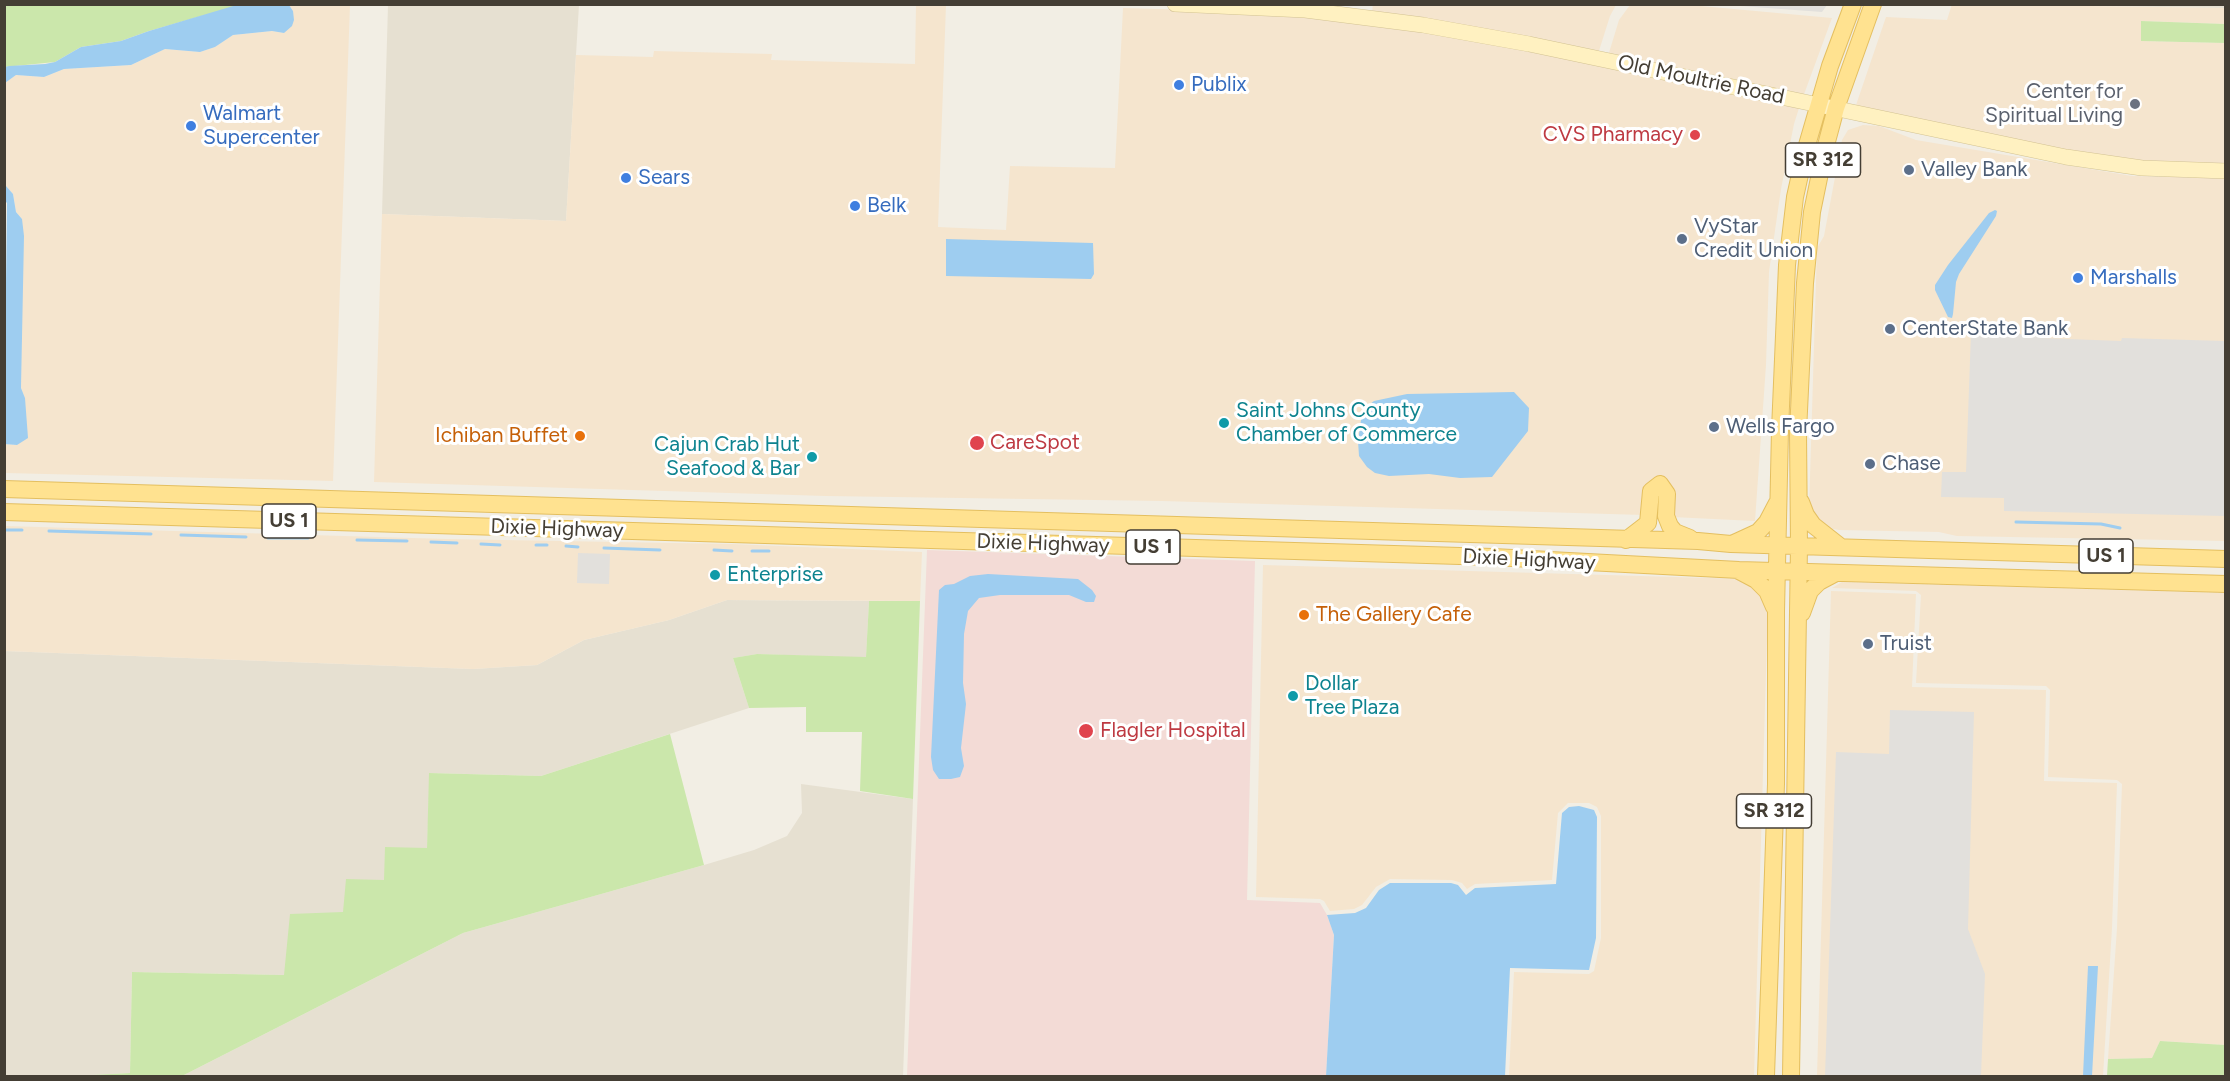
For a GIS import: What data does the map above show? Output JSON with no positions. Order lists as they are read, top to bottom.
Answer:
{
  "streets": {
    "main road": [
      "Old Moultrie Road",
      "SR 312",
      "US 1",
      "Dixie Highway"
    ]
  },
  "crossings": [
    ["Old Moultrie Road", "SR 312"],
    ["SR 312", "Dixie Highway"]
  ],
  "places": [
    "Publix",
    "Center for Spiritual Living",
    "Walmart Supercenter",
    "CVS Pharmacy",
    "Valley Bank",
    "Sears",
    "Belk",
    "VyStar Credit Union",
    "Marshalls",
    "CenterState Bank",
    "Saint Johns County Chamber of Commerce",
    "Wells Fargo",
    "Ichiban Buffet",
    "CareSpot",
    "Cajun Crab Hut Seafood & Bar",
    "Chase",
    "Enterprise",
    "The Gallery Cafe",
    "Truist",
    "Dollar Tree Plaza",
    "Flagler Hospital"
  ]
}
